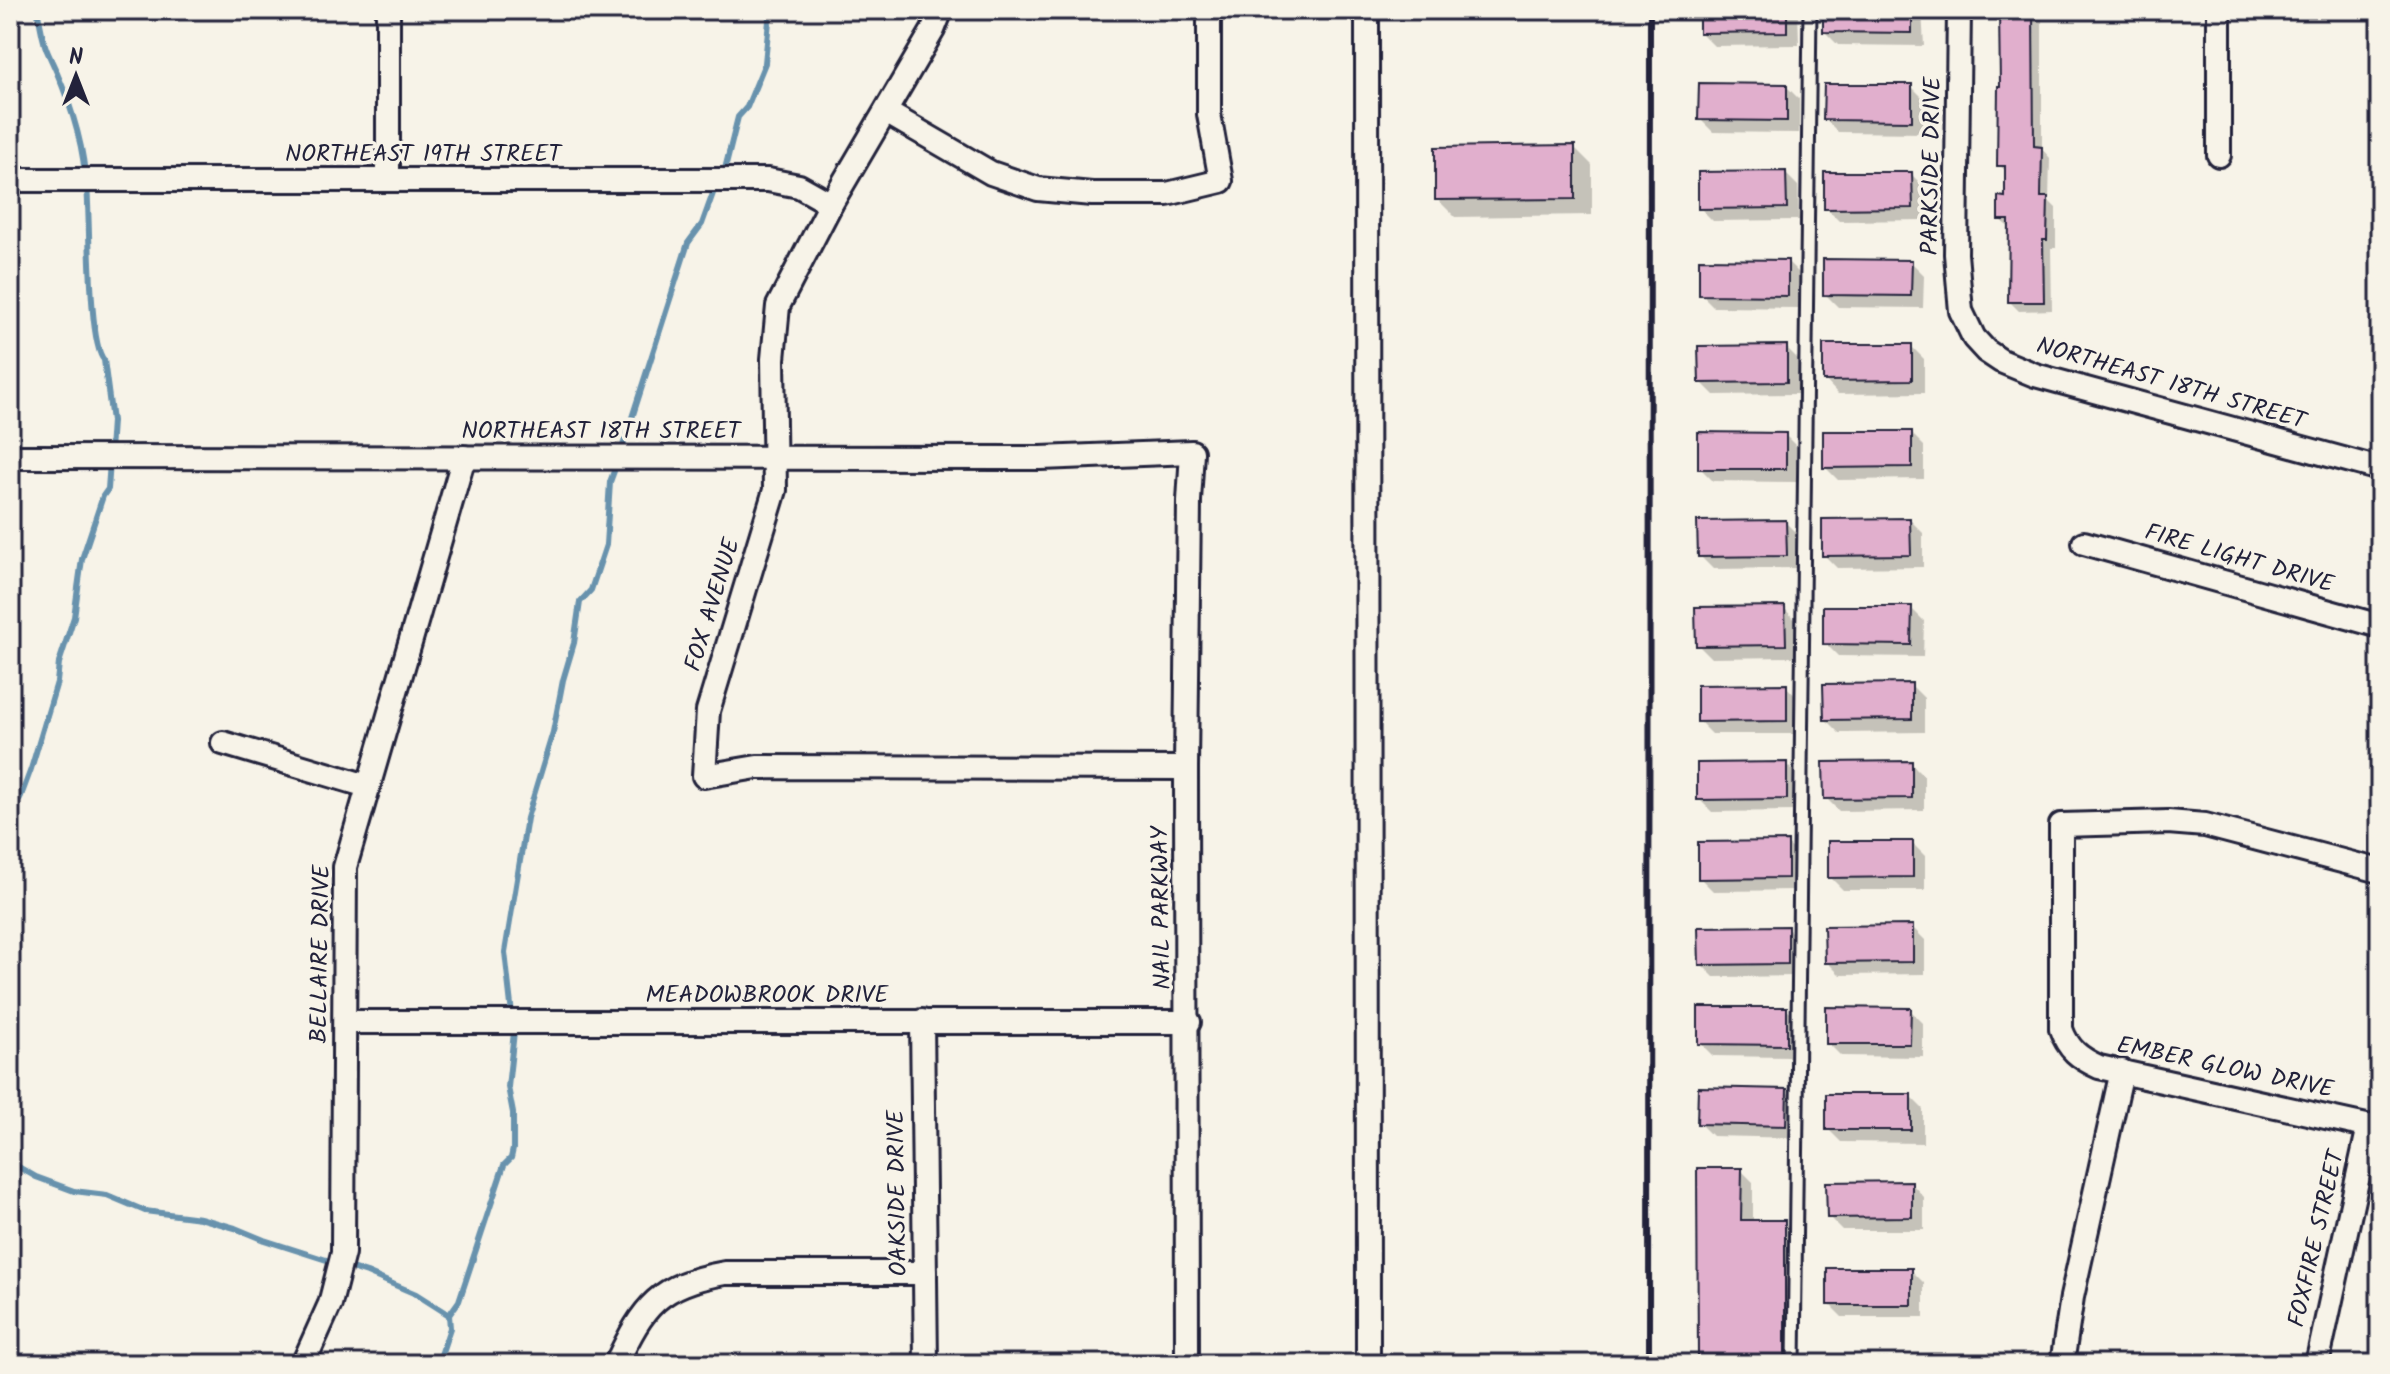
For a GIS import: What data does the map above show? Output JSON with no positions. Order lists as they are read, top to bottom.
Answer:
{
  "streets": {
    "street": [
      "NORTHEAST 19TH STREET",
      "PARKSIDE DRIVE",
      "NORTHEAST 18TH STREET",
      "FIRE LIGHT DRIVE",
      "FOX AVENUE",
      "NAIL PARKWAY",
      "BELLAIRE DRIVE",
      "MEADOWBROOK DRIVE",
      "EMBER GLOW DRIVE",
      "OAKSIDE DRIVE",
      "FOXFIRE STREET"
    ]
  },
  "crossings": [
    ["NORTHEAST 19TH STREET", "FOX AVENUE"],
    ["PARKSIDE DRIVE", "NORTHEAST 18TH STREET"],
    ["NORTHEAST 18TH STREET", "FOX AVENUE"],
    ["NORTHEAST 18TH STREET", "NAIL PARKWAY"],
    ["NORTHEAST 18TH STREET", "BELLAIRE DRIVE"],
    ["FOX AVENUE", "NAIL PARKWAY"],
    ["NAIL PARKWAY", "MEADOWBROOK DRIVE"],
    ["BELLAIRE DRIVE", "MEADOWBROOK DRIVE"],
    ["MEADOWBROOK DRIVE", "OAKSIDE DRIVE"],
    ["EMBER GLOW DRIVE", "FOXFIRE STREET"]
  ],
  "north": "top"
}
